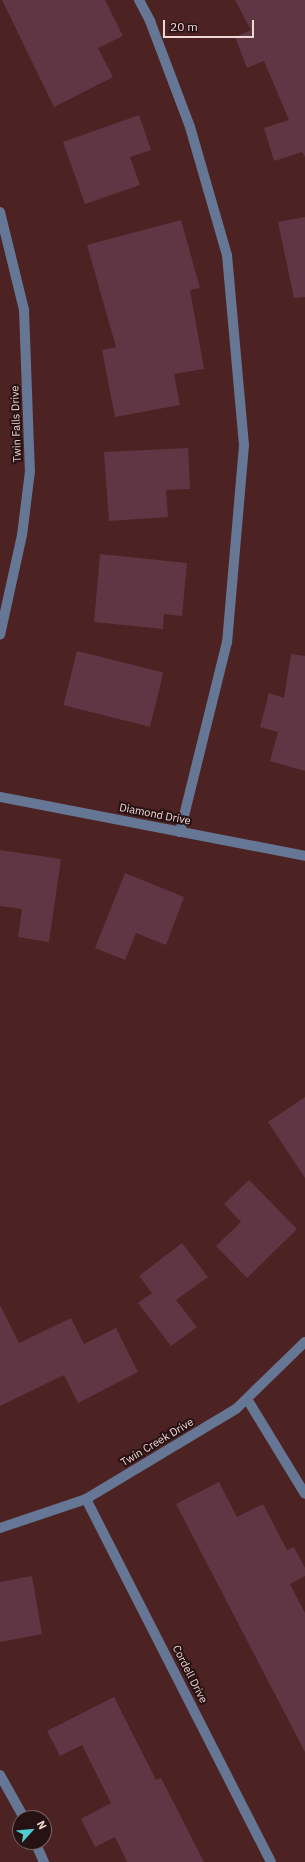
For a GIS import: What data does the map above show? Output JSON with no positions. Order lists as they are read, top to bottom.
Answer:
{
  "streets": {
    "street": [
      "Twin Falls Drive",
      "Diamond Drive",
      "Twin Creek Drive",
      "Cordell Drive"
    ]
  },
  "crossings": [
    ["Twin Creek Drive", "Cordell Drive"]
  ],
  "scale_bar": "20 m",
  "north": "top right"
}
